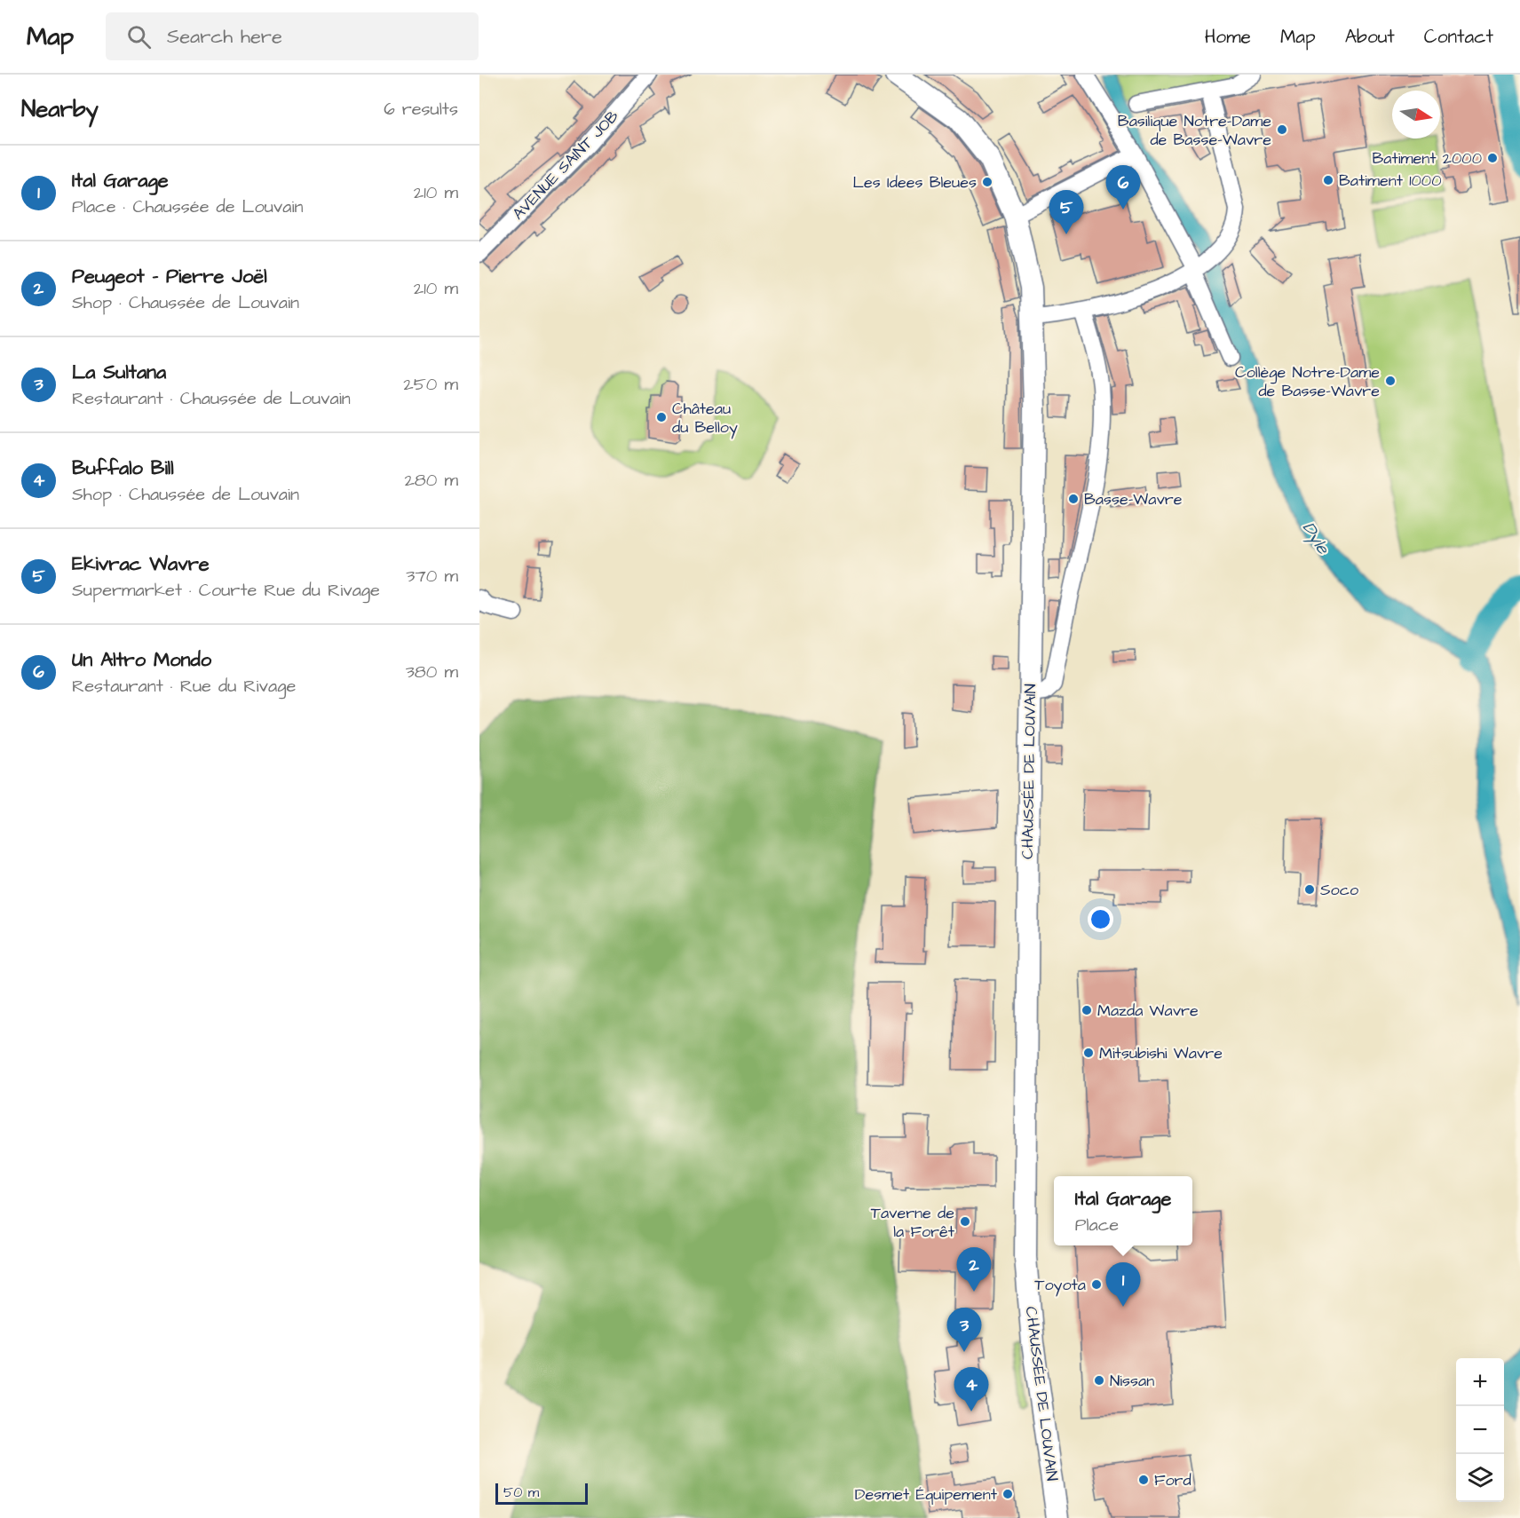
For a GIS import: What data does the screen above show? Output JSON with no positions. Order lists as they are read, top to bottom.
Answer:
{
  "streets": {
    "main road": ["CHAUSSÉE DE LOUVAIN"],
    "street": ["AVENUE SAINT JOB"]
  },
  "water": ["Dyle"],
  "places": [
    "Basilique Notre-Dame de Basse-Wavre",
    "Batiment 2000",
    "Batiment 1000",
    "Les Idees Bleues",
    "Collège Notre-Dame de Basse-Wavre",
    "Château du Belloy",
    "Basse-Wavre",
    "Soco",
    "Mazda Wavre",
    "Mitsubishi Wavre",
    "Taverne de la Forêt",
    "Toyota",
    "Nissan",
    "Ford",
    "Desmet Équipement"
  ],
  "scale_bar": "50 m",
  "north": "right",
  "page": {
    "header": "Map",
    "search": "Search here",
    "nav": [
      "Home",
      "Map",
      "About",
      "Contact"
    ],
    "heading": ["Nearby", "6 results"],
    "list": [
      {
        "mark": "1",
        "name": "Ital Garage",
        "note": "Place · Chaussée de Louvain",
        "value": "210 m"
      },
      {
        "mark": "2",
        "name": "Peugeot - Pierre Joël",
        "note": "Shop · Chaussée de Louvain",
        "value": "210 m"
      },
      {
        "mark": "3",
        "name": "La Sultana",
        "note": "Restaurant · Chaussée de Louvain",
        "value": "250 m"
      },
      {
        "mark": "4",
        "name": "Buffalo Bill",
        "note": "Shop · Chaussée de Louvain",
        "value": "280 m"
      },
      {
        "mark": "5",
        "name": "Ekivrac Wavre",
        "note": "Supermarket · Courte Rue du Rivage",
        "value": "370 m"
      },
      {
        "mark": "6",
        "name": "Un Altro Mondo",
        "note": "Restaurant · Rue du Rivage",
        "value": "380 m"
      }
    ],
    "pins": [
      "6",
      "5",
      "2",
      "1",
      "3",
      "4"
    ],
    "popup": ["Ital Garage", "Place"],
    "map_buttons": ["+", "−"],
    "scale": "50 m"
  }
}
